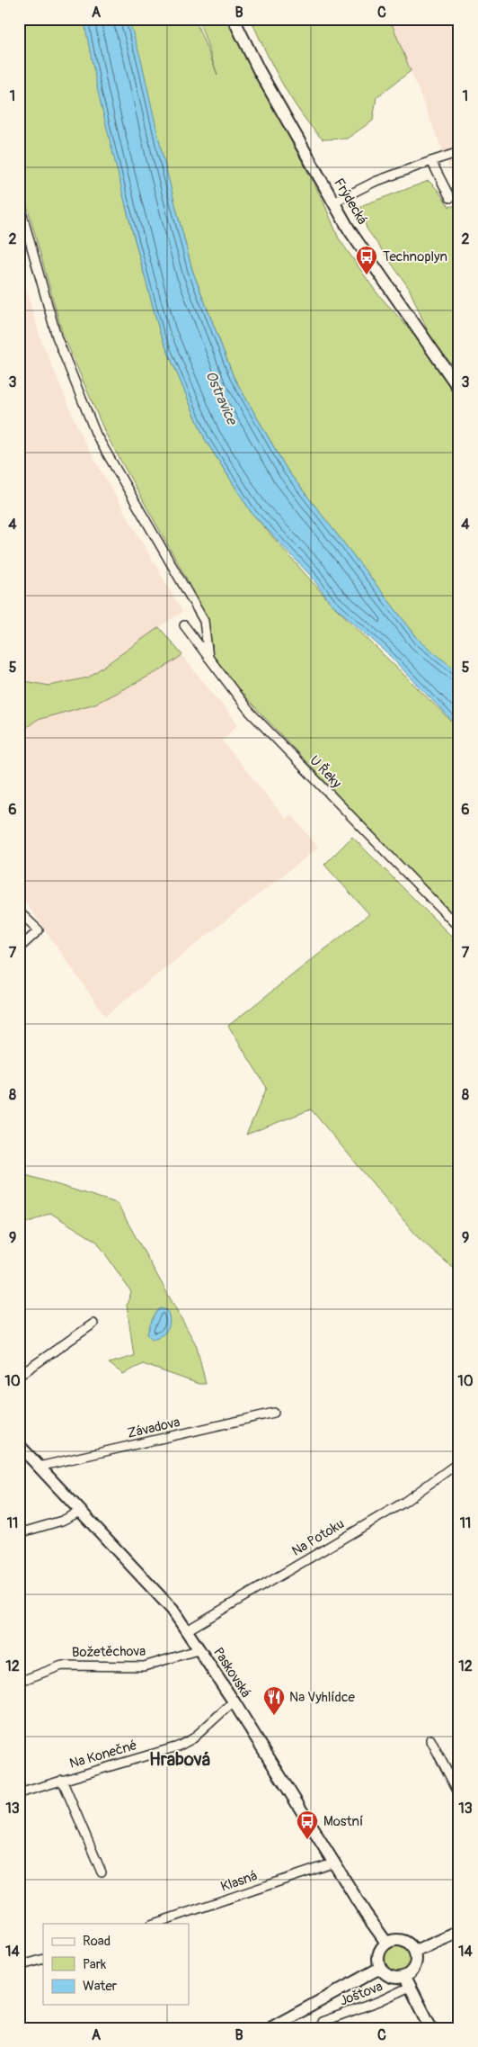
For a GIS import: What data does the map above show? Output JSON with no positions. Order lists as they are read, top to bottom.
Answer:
{
  "streets": {
    "main road": ["Frýdecká", "Paskovská"],
    "street": [
      "U Řeky",
      "Závadova",
      "Na Potoku",
      "Božetěchova",
      "Na Konečné",
      "Klasná",
      "Joštova"
    ]
  },
  "crossings": [
    ["Závadova", "Paskovská"],
    ["Na Potoku", "Paskovská"],
    ["Božetěchova", "Paskovská"],
    ["Paskovská", "Na Konečné"],
    ["Paskovská", "Klasná"],
    ["Paskovská", "Joštova"]
  ],
  "districts": ["Hrabová"],
  "water": ["Ostravice"],
  "places": {
    "bus stop": ["Technoplyn", "Mostní"],
    "restaurant": ["Na Vyhlídce"]
  },
  "legend": ["Road", "Park", "Water"],
  "grid": {
    "columns": ["A", "B", "C"],
    "rows": [
      "1",
      "2",
      "3",
      "4",
      "5",
      "6",
      "7",
      "8",
      "9",
      "10",
      "11",
      "12",
      "13",
      "14"
    ]
  }
}
